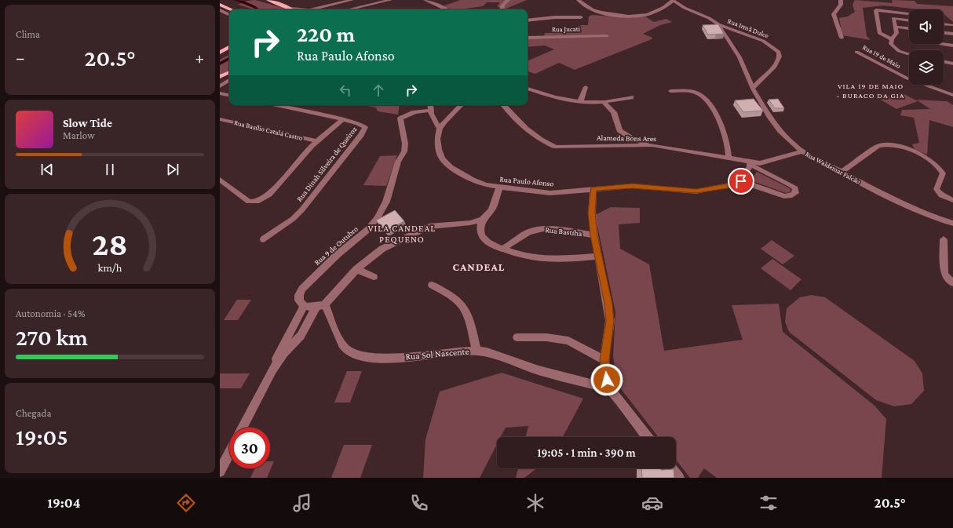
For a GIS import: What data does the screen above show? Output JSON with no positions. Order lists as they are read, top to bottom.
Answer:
{
  "streets": {
    "street": [
      "Rua Irmã Dulce",
      "Rua Jucati",
      "Rua 19 de Maio",
      "Rua Basílio Catalá Castro",
      "Alameda Bons Ares",
      "Rua Dinah Silveira de Queiroz",
      "Rua Waldemar Falcão",
      "Rua Paulo Afonso",
      "Rua Bastíha",
      "Rua 9 de Outubro",
      "Rua Sol Nascente"
    ]
  },
  "crossings": [
    ["Rua Irmã Dulce", "Rua Waldemar Falcão"],
    ["Rua Basílio Catalá Castro", "Rua Dinah Silveira de Queiroz"],
    ["Alameda Bons Ares", "Rua Waldemar Falcão"]
  ],
  "districts": ["VILA 19 DE MAIO - BURACO DA GIA", "VILA CANDEAL PEQUENO", "CANDEAL"],
  "page": {
    "tile": [
      "Clima",
      ["Autonomia · 54%", "270 km"],
      ["Chegada", "19:05"]
    ],
    "turn": ["220 m", "Rua Paulo Afonso"],
    "heat": ["−", "20.5°", "+"],
    "song": ["Slow Tide", "Marlow"],
    "limit": "30",
    "trip": "19:05 · 1 min · 390 m",
    "tabs": ["19:04", "20.5°"],
    "gauge": ["28", "km/h"]
  }
}
